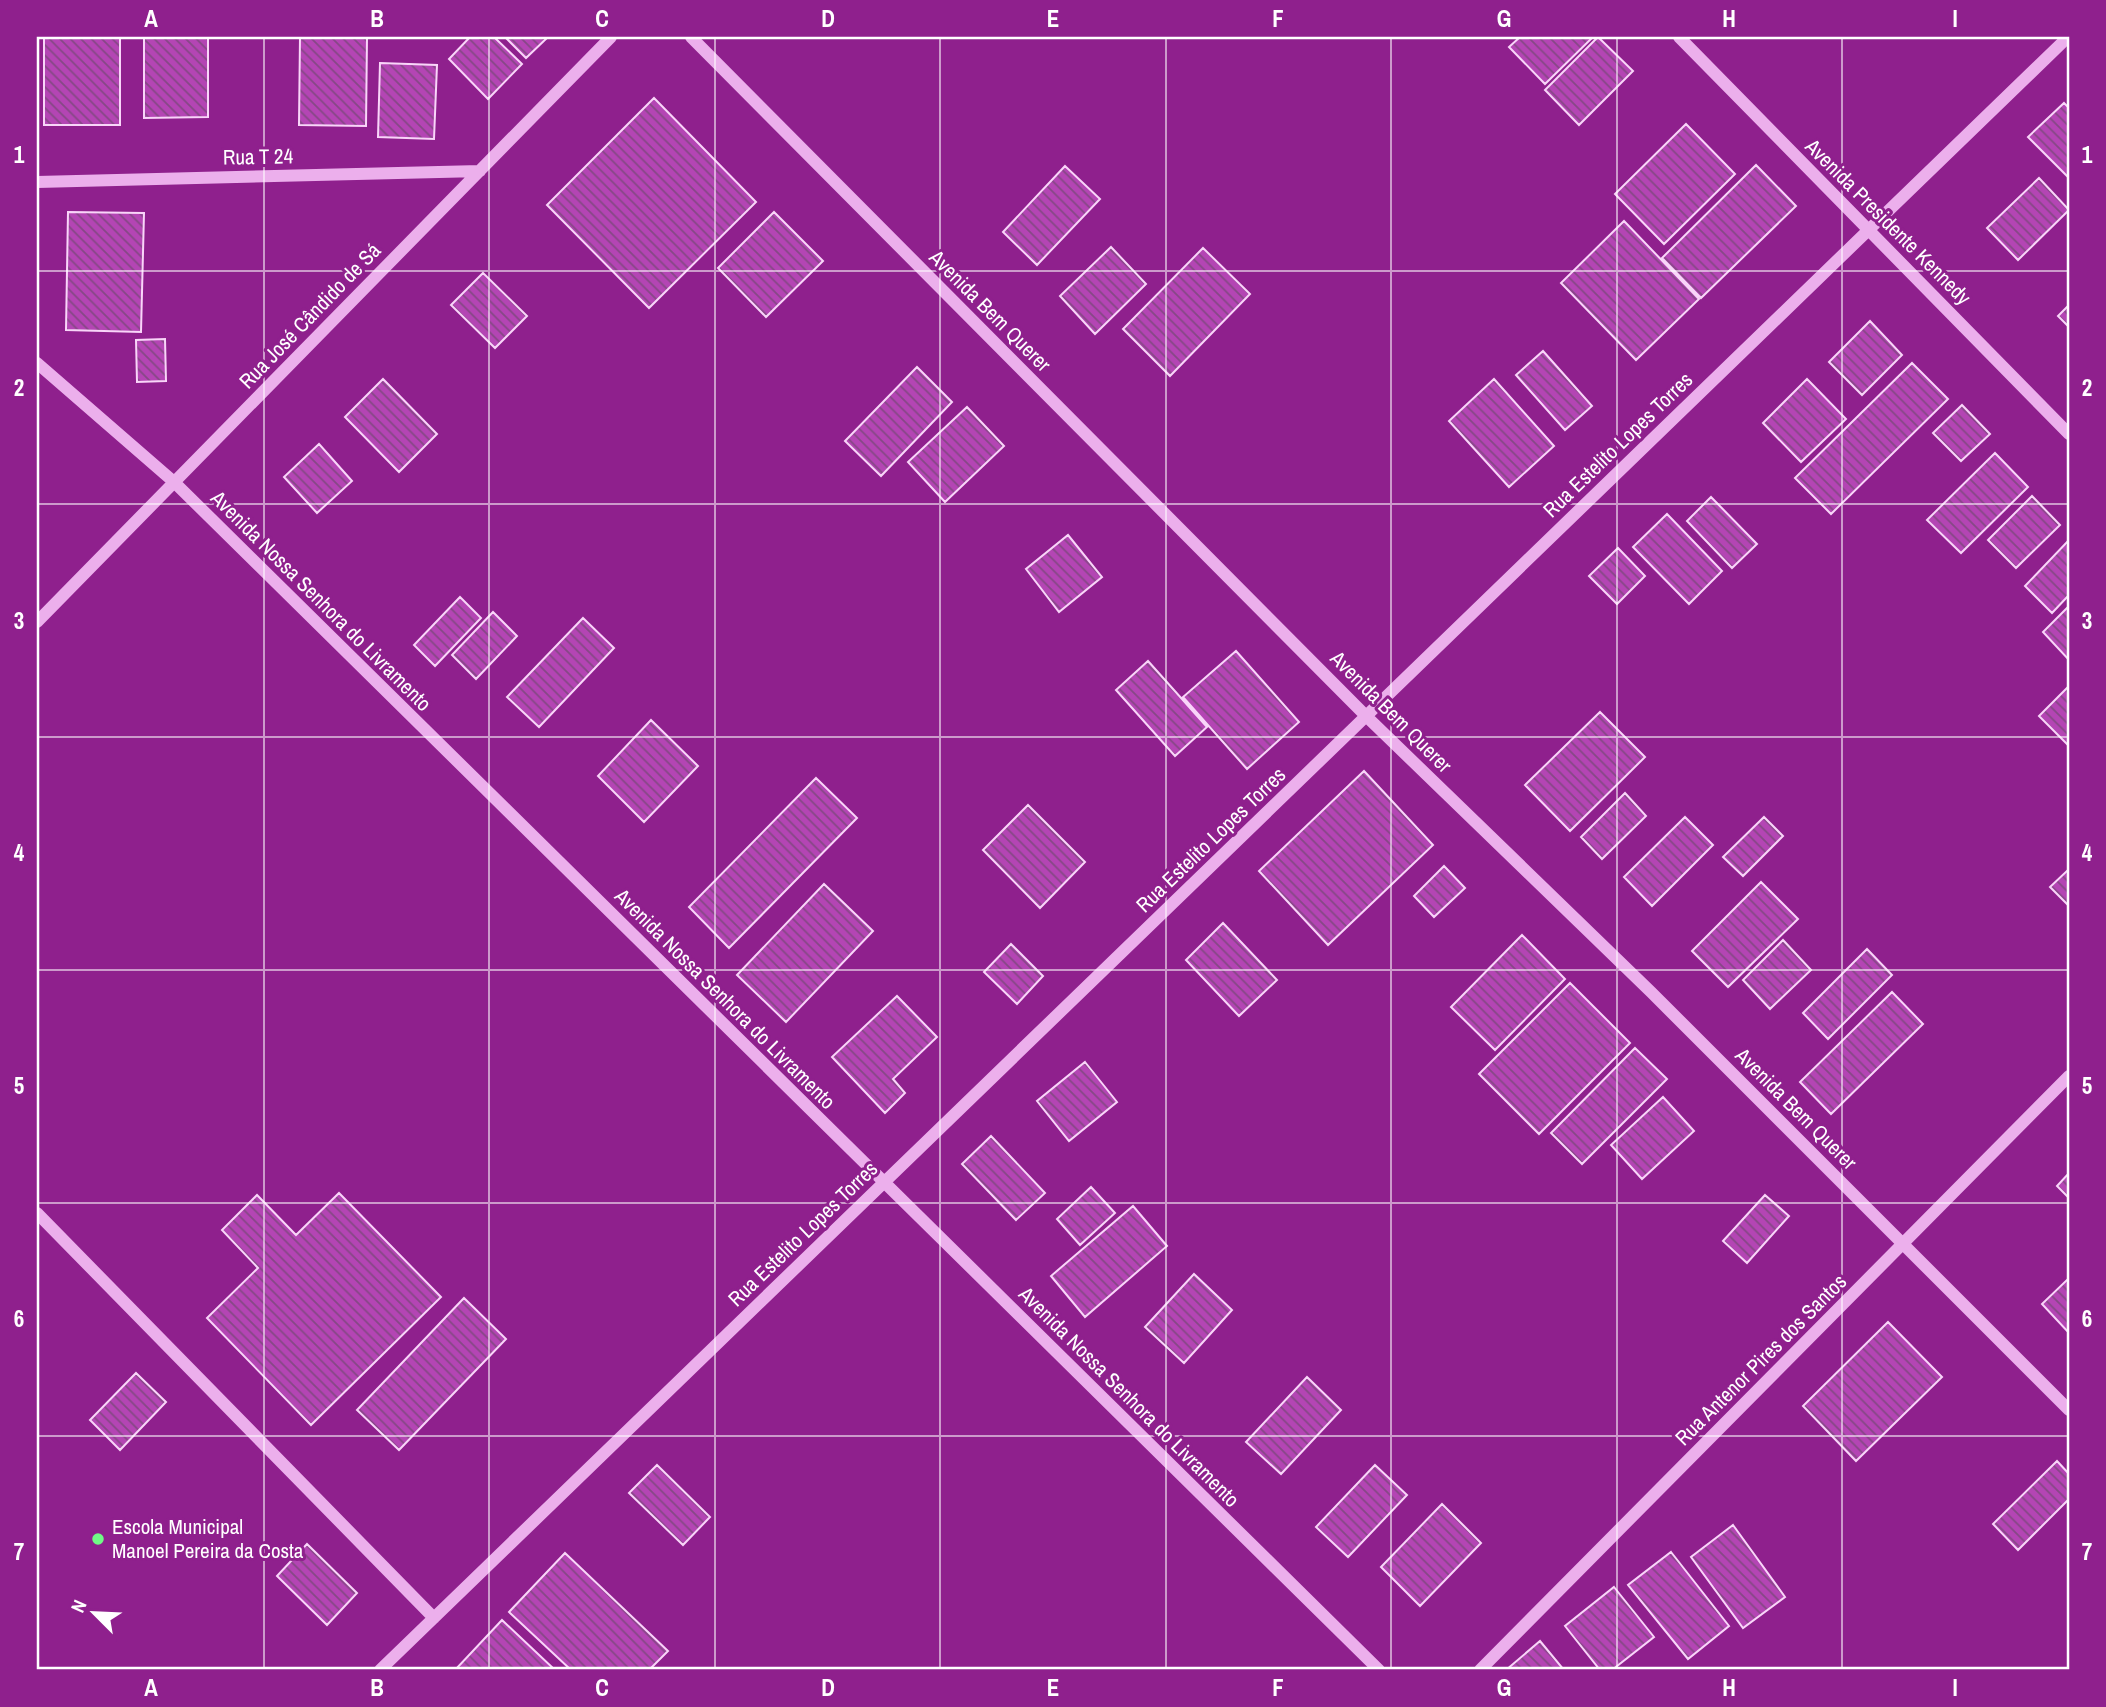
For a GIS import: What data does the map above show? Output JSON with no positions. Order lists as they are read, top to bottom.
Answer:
{
  "streets": {
    "street": [
      "Rua T 24",
      "Avenida Presidente Kennedy",
      "Avenida Bem Querer",
      "Rua José Cândido de Sá",
      "Rua Estelito Lopes Torres",
      "Avenida Nossa Senhora do Livramento",
      "Rua Antenor Pires dos Santos"
    ]
  },
  "crossings": [
    ["Rua T 24", "Rua José Cândido de Sá"],
    ["Avenida Presidente Kennedy", "Rua Estelito Lopes Torres"],
    ["Avenida Bem Querer", "Rua Estelito Lopes Torres"],
    ["Avenida Bem Querer", "Rua Antenor Pires dos Santos"],
    ["Rua José Cândido de Sá", "Avenida Nossa Senhora do Livramento"],
    ["Rua Estelito Lopes Torres", "Avenida Nossa Senhora do Livramento"]
  ],
  "places": ["Escola Municipal Manoel Pereira da Costa"],
  "north": "top left",
  "grid": {
    "columns": [
      "A",
      "B",
      "C",
      "D",
      "E",
      "F",
      "G",
      "H",
      "I"
    ],
    "rows": [
      "1",
      "2",
      "3",
      "4",
      "5",
      "6",
      "7"
    ]
  }
}
